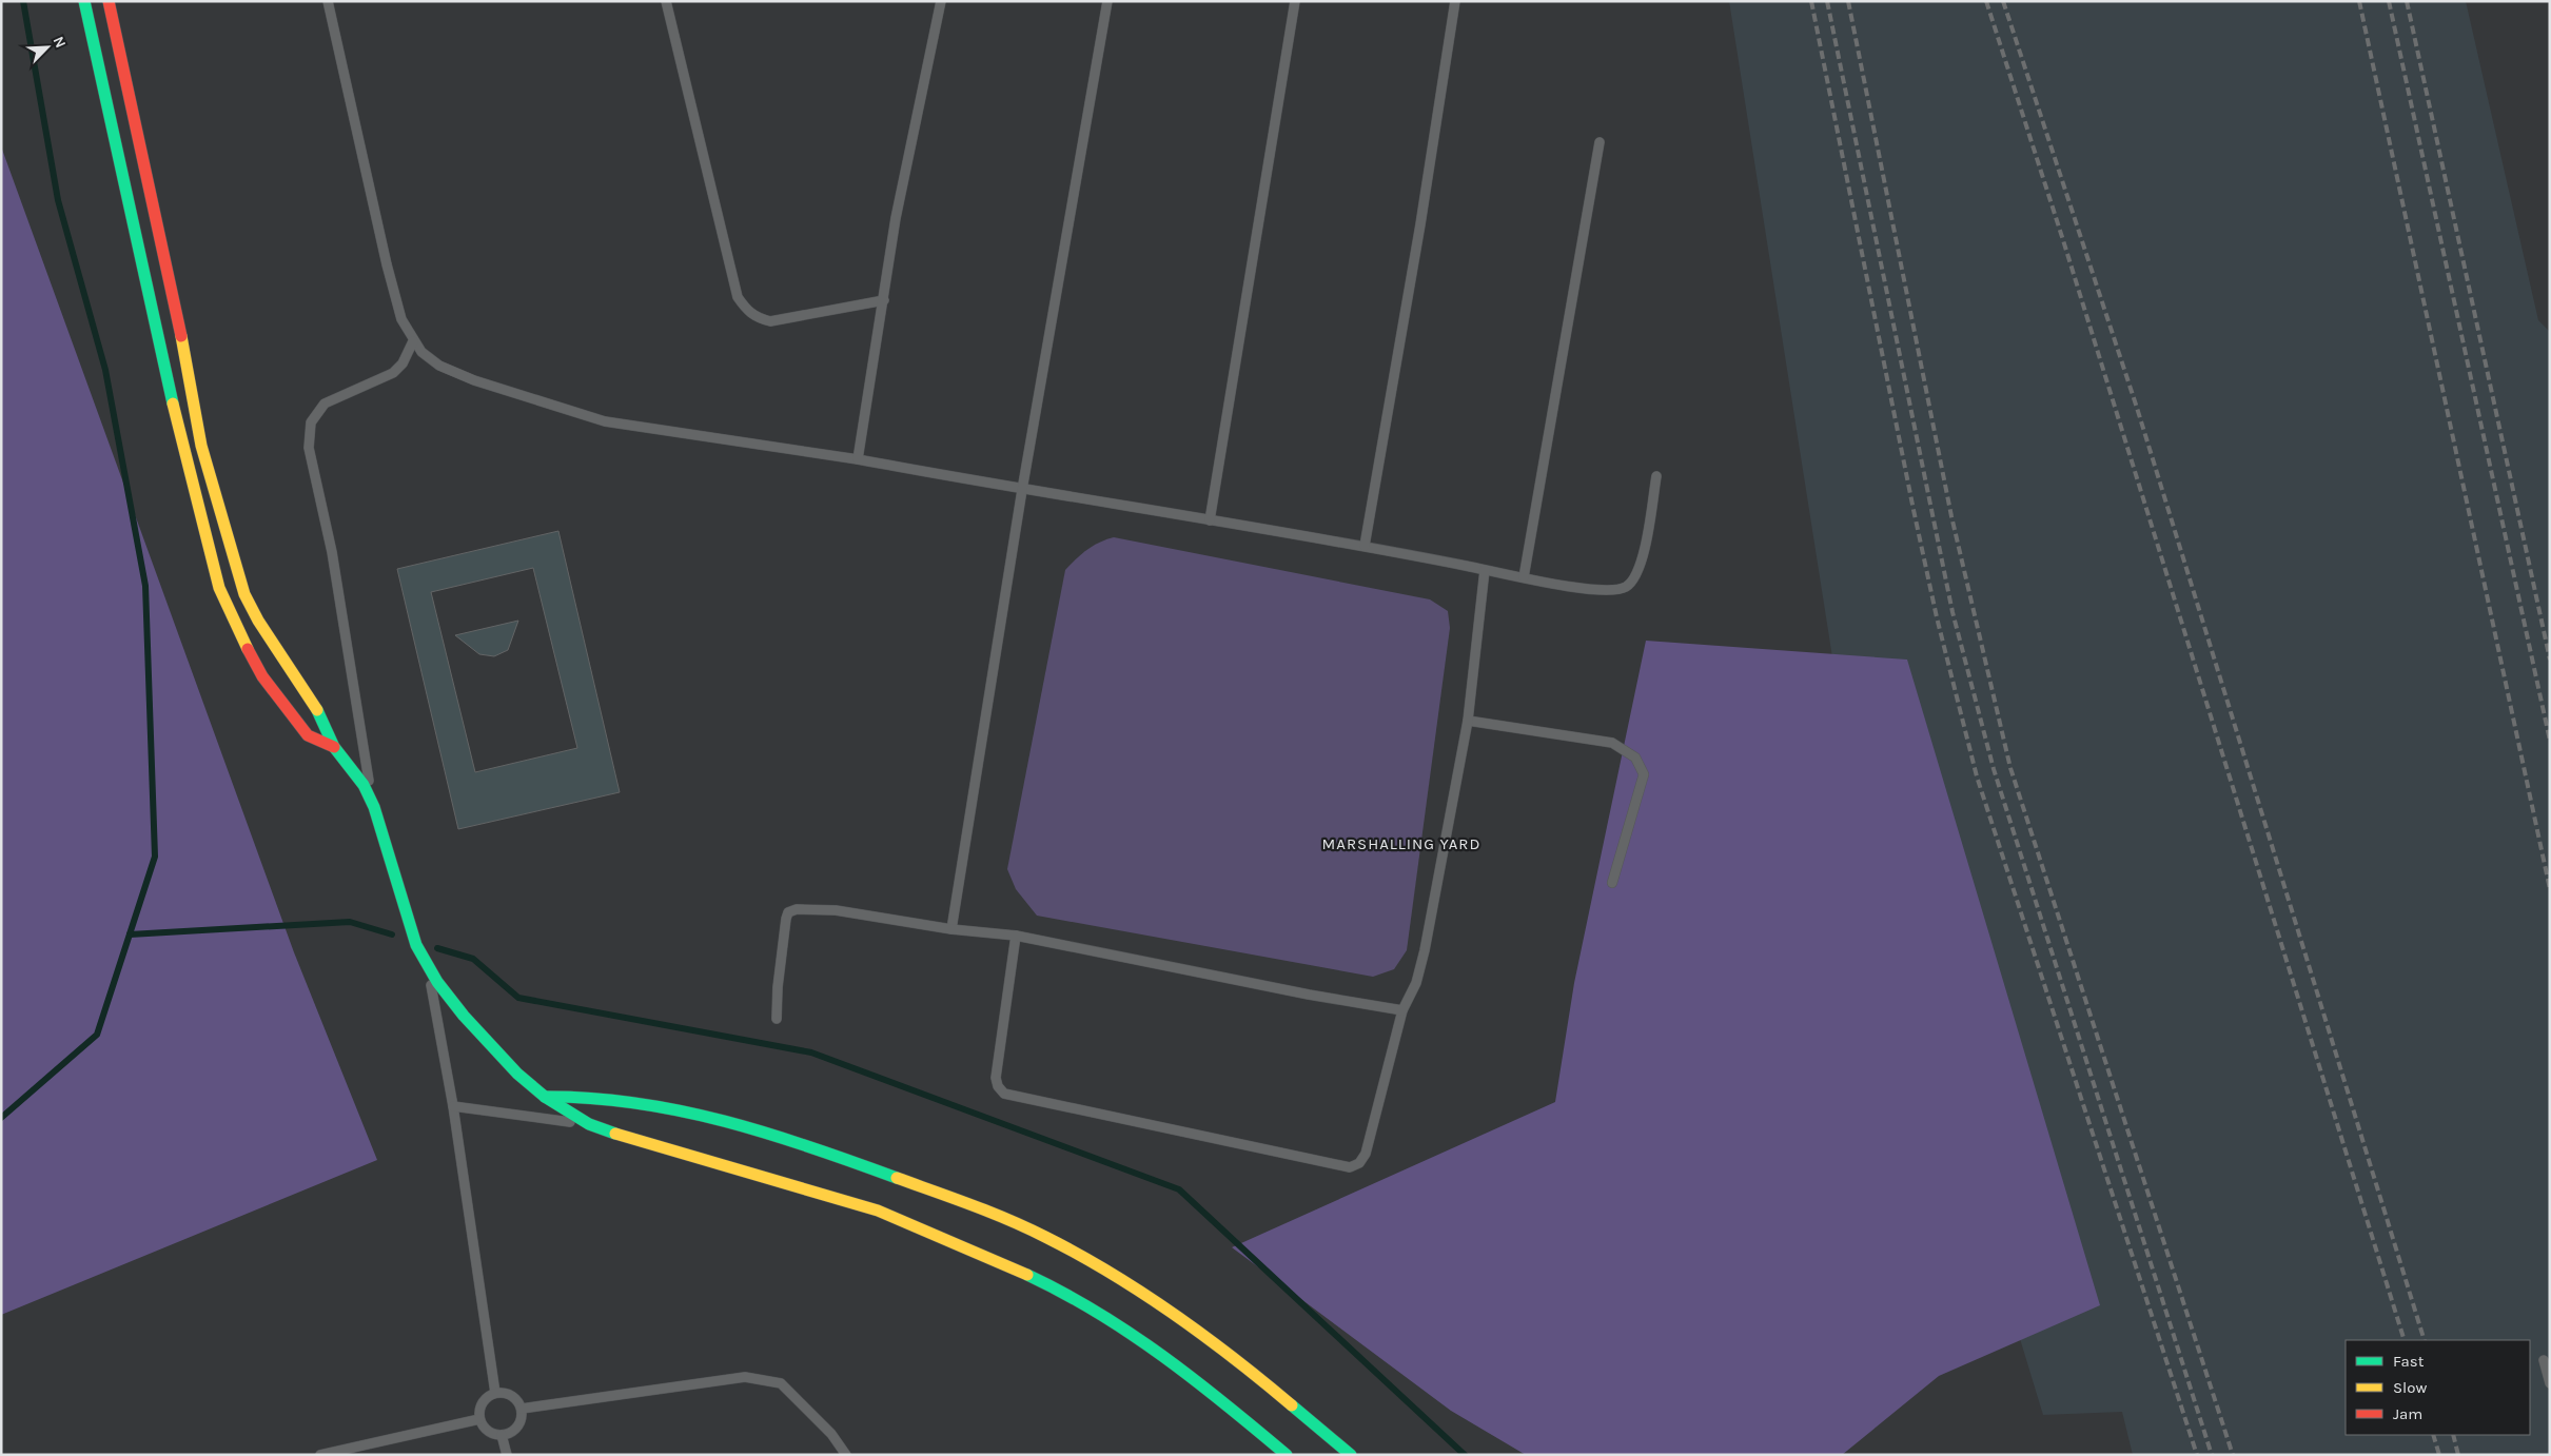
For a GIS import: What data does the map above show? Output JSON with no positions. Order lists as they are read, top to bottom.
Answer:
{
  "districts": ["MARSHALLING YARD"],
  "legend": ["Fast", "Slow", "Jam"],
  "north": "top right"
}
